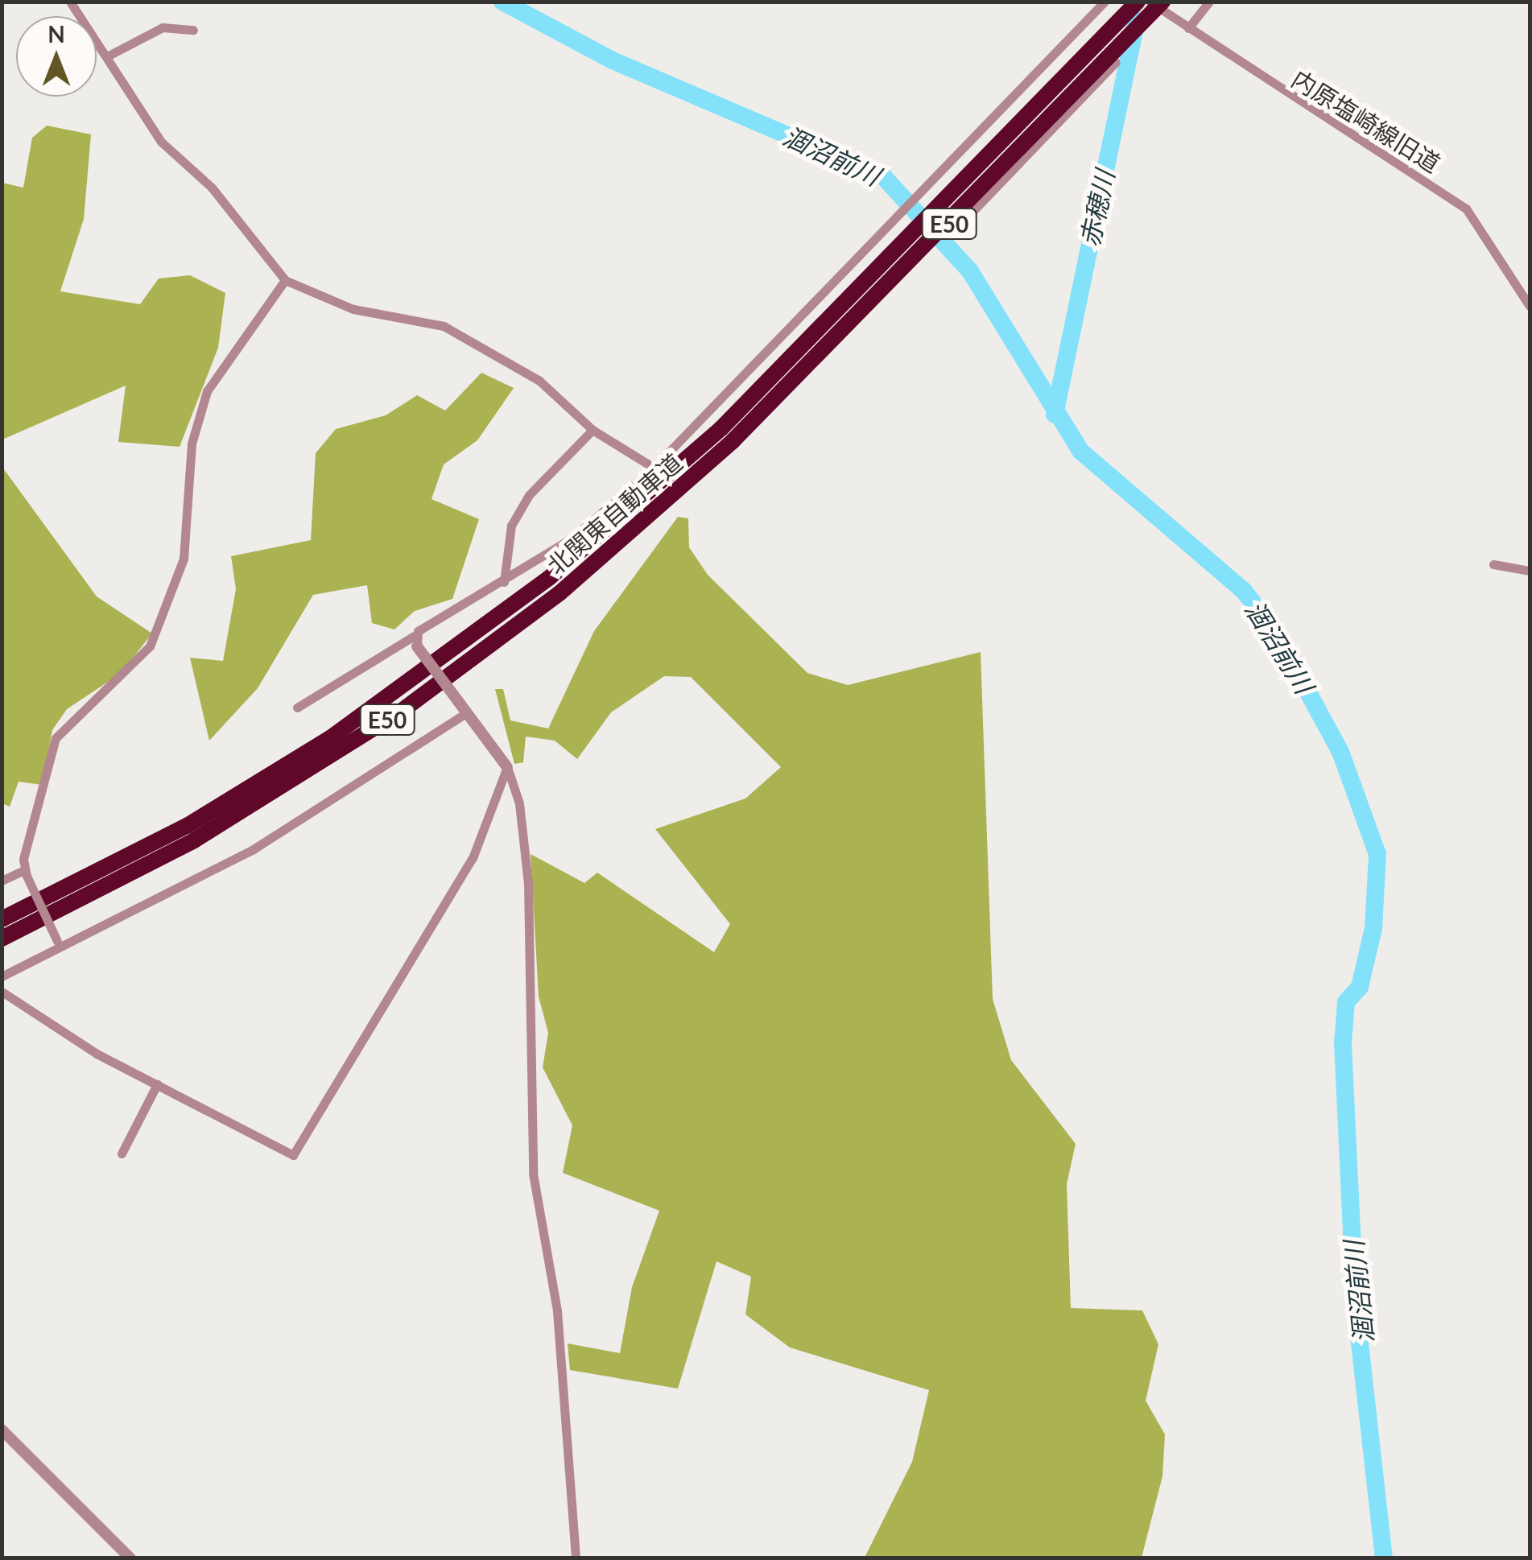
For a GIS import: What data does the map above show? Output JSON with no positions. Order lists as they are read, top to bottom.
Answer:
{
  "streets": {
    "highway": ["E50", "北関東自動車道"],
    "street": ["内原塩崎線旧道"]
  },
  "water": ["涸沼前川", "赤穂川"],
  "north": "top"
}
